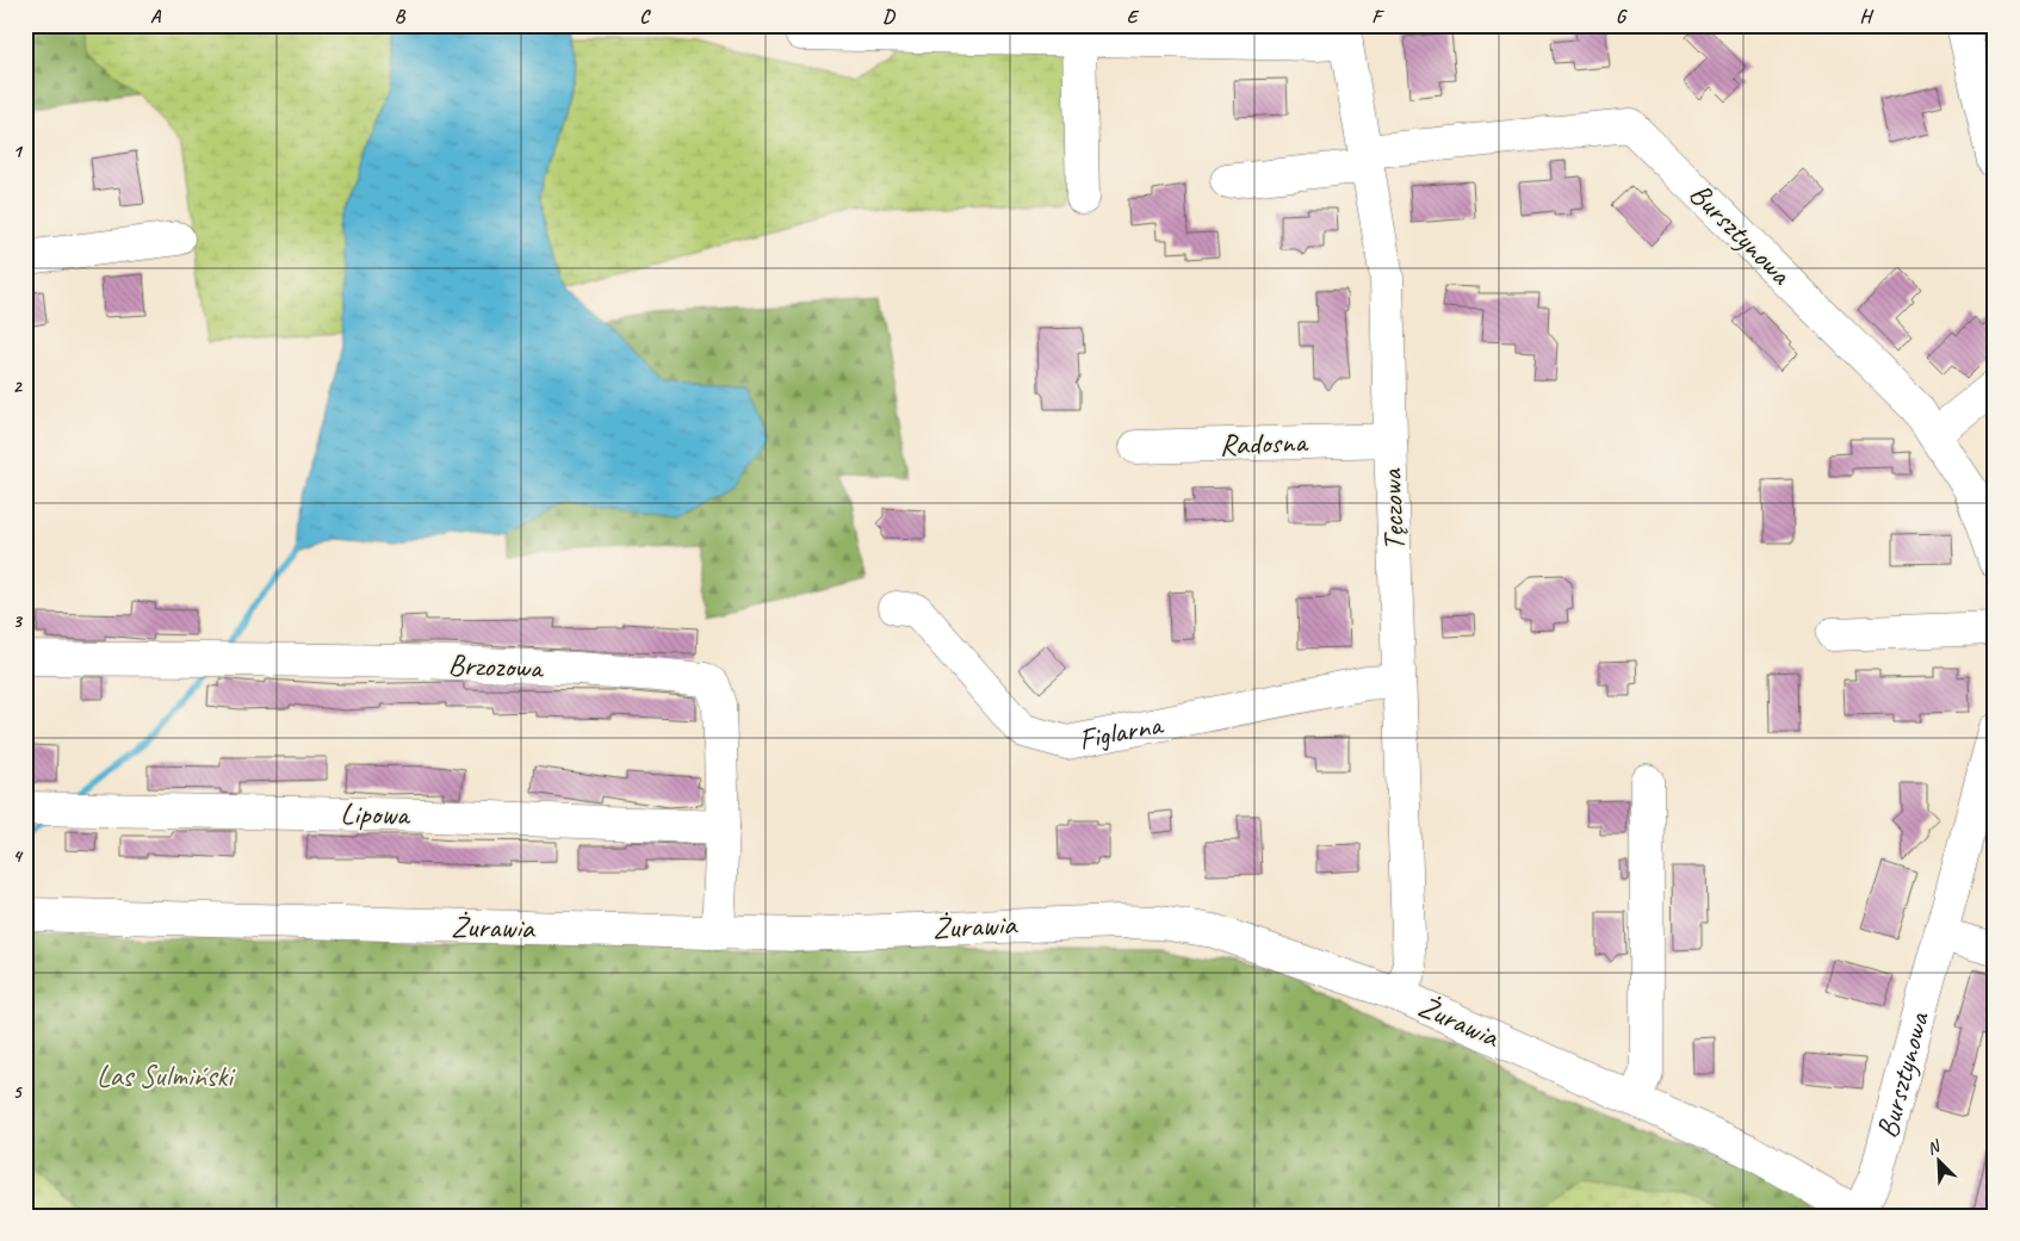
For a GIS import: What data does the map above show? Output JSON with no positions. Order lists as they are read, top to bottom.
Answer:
{
  "streets": {
    "street": [
      "Bursztynowa",
      "Radosna",
      "Tęczowa",
      "Brzozowa",
      "Figlarna",
      "Lipowa",
      "Żurawia"
    ]
  },
  "crossings": [
    ["Bursztynowa", "Tęczowa"],
    ["Bursztynowa", "Żurawia"],
    ["Radosna", "Tęczowa"],
    ["Tęczowa", "Figlarna"],
    ["Tęczowa", "Żurawia"],
    ["Brzozowa", "Lipowa"],
    ["Brzozowa", "Żurawia"]
  ],
  "parks": ["Las Sulmiński"],
  "north": "top left",
  "grid": {
    "columns": [
      "A",
      "B",
      "C",
      "D",
      "E",
      "F",
      "G",
      "H"
    ],
    "rows": [
      "1",
      "2",
      "3",
      "4",
      "5"
    ]
  }
}
